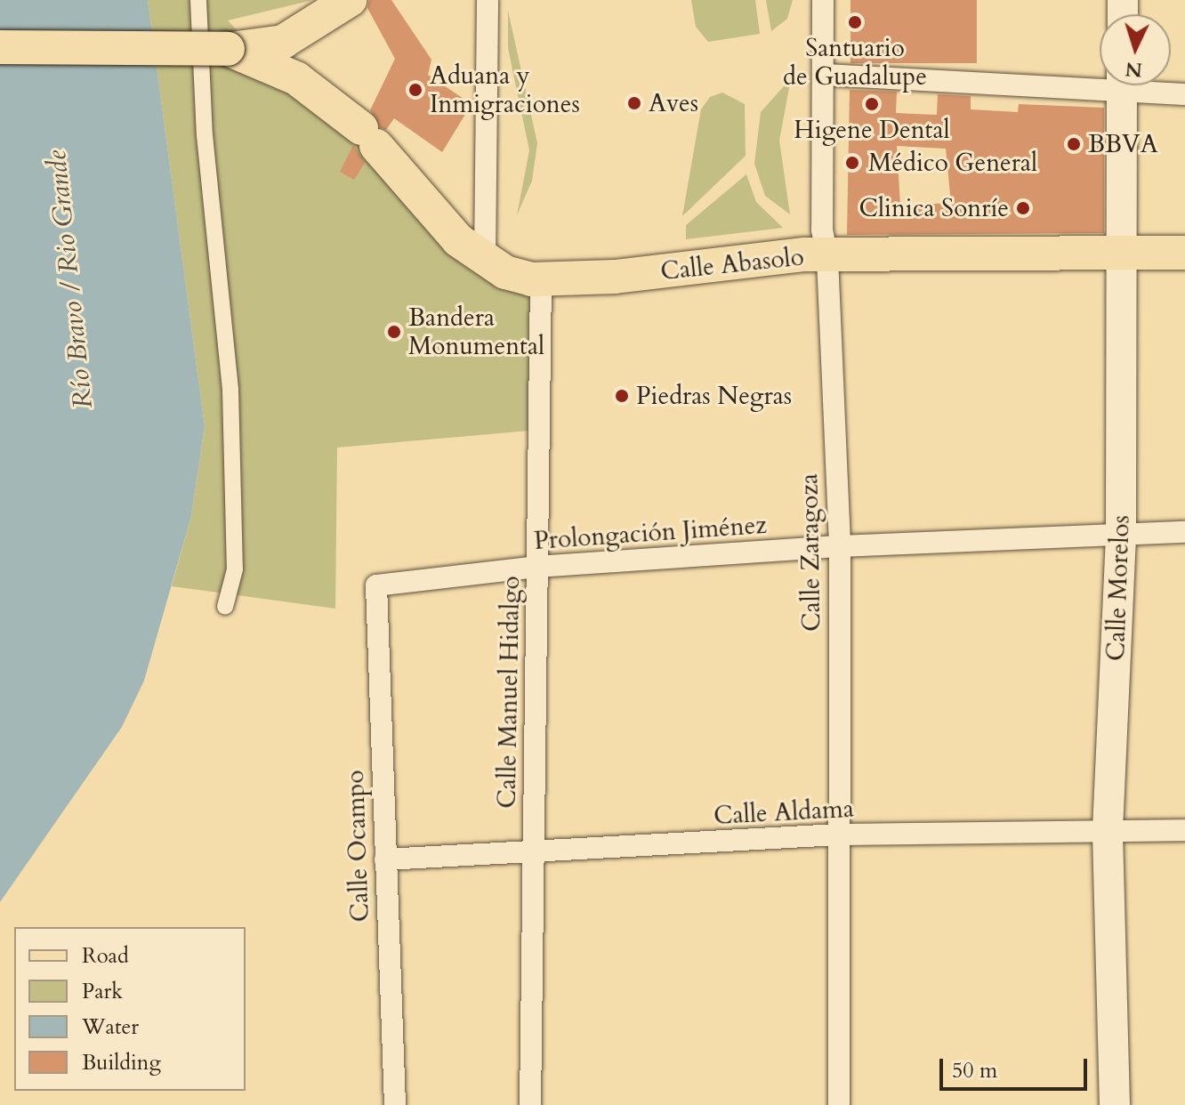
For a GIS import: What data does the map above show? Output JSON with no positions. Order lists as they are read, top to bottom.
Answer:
{
  "streets": {
    "main road": ["Calle Abasolo", "Calle Morelos"],
    "street": [
      "Prolongación Jiménez",
      "Calle Zaragoza",
      "Calle Manuel Hidalgo",
      "Calle Aldama",
      "Calle Ocampo"
    ]
  },
  "crossings": [
    ["Calle Abasolo", "Calle Zaragoza"],
    ["Calle Abasolo", "Calle Morelos"],
    ["Calle Abasolo", "Calle Manuel Hidalgo"],
    ["Prolongación Jiménez", "Calle Zaragoza"],
    ["Prolongación Jiménez", "Calle Morelos"],
    ["Prolongación Jiménez", "Calle Manuel Hidalgo"],
    ["Prolongación Jiménez", "Calle Ocampo"],
    ["Calle Zaragoza", "Calle Aldama"],
    ["Calle Morelos", "Calle Aldama"],
    ["Calle Manuel Hidalgo", "Calle Aldama"],
    ["Calle Aldama", "Calle Ocampo"]
  ],
  "water": ["Río Bravo / Rio Grande"],
  "places": [
    "Santuario de Guadalupe",
    "Aduana y Inmigraciones",
    "Aves",
    "Higene Dental",
    "BBVA",
    "Médico General",
    "Clinica Sonríe",
    "Bandera Monumental",
    "Piedras Negras"
  ],
  "legend": [
    "Road",
    "Park",
    "Water",
    "Building"
  ],
  "scale_bar": "50 m",
  "north": "bottom"
}
